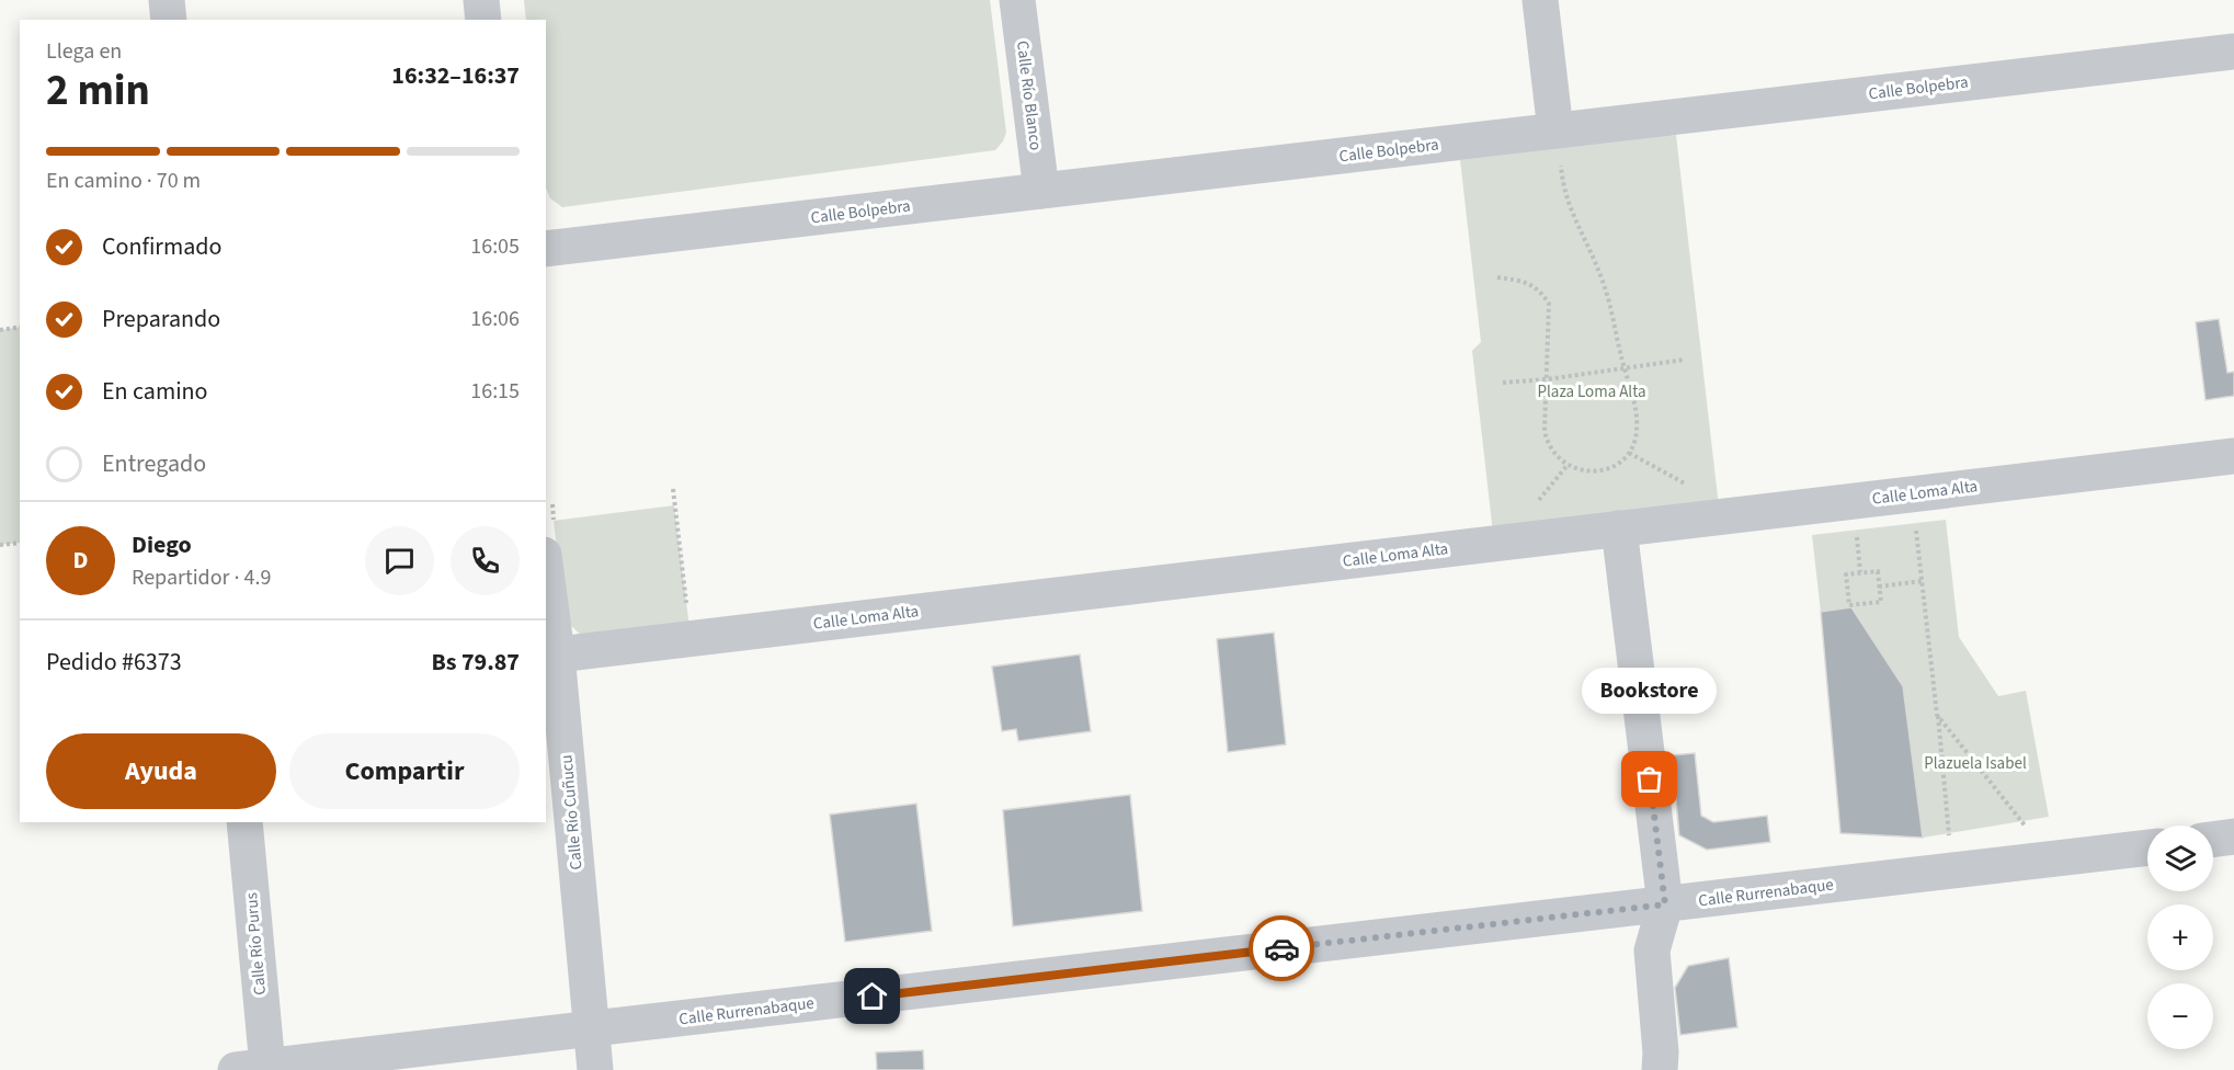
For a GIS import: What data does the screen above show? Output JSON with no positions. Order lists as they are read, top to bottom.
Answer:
{
  "streets": {
    "street": [
      "Calle Bolpebra",
      "Calle Río Blanco",
      "Calle Loma Alta",
      "Calle Río Cuñucu",
      "Calle Rurrenabaque",
      "Calle Río Purus"
    ]
  },
  "crossings": [
    ["Calle Bolpebra", "Calle Río Blanco"],
    ["Calle Loma Alta", "Calle Río Cuñucu"],
    ["Calle Río Cuñucu", "Calle Rurrenabaque"],
    ["Calle Rurrenabaque", "Calle Río Purus"]
  ],
  "parks": ["Plaza Loma Alta", "Plazuela Isabel"],
  "places": ["Bookstore"],
  "page": {
    "heading": ["2 min", "Llega en", "16:32–16:37"],
    "panel": [
      "Diego",
      "Repartidor · 4.9",
      "Pedido #6373",
      "Bs 79.87"
    ],
    "bar": "En camino · 70 m",
    "list": [
      ["Confirmado", "16:05"],
      ["Preparando", "16:06"],
      ["En camino", "16:15"],
      "Entregado"
    ],
    "round": "D",
    "bubble": "Bookstore",
    "buttons": ["Ayuda", "Compartir"],
    "map_buttons": ["+", "−"]
  }
}
